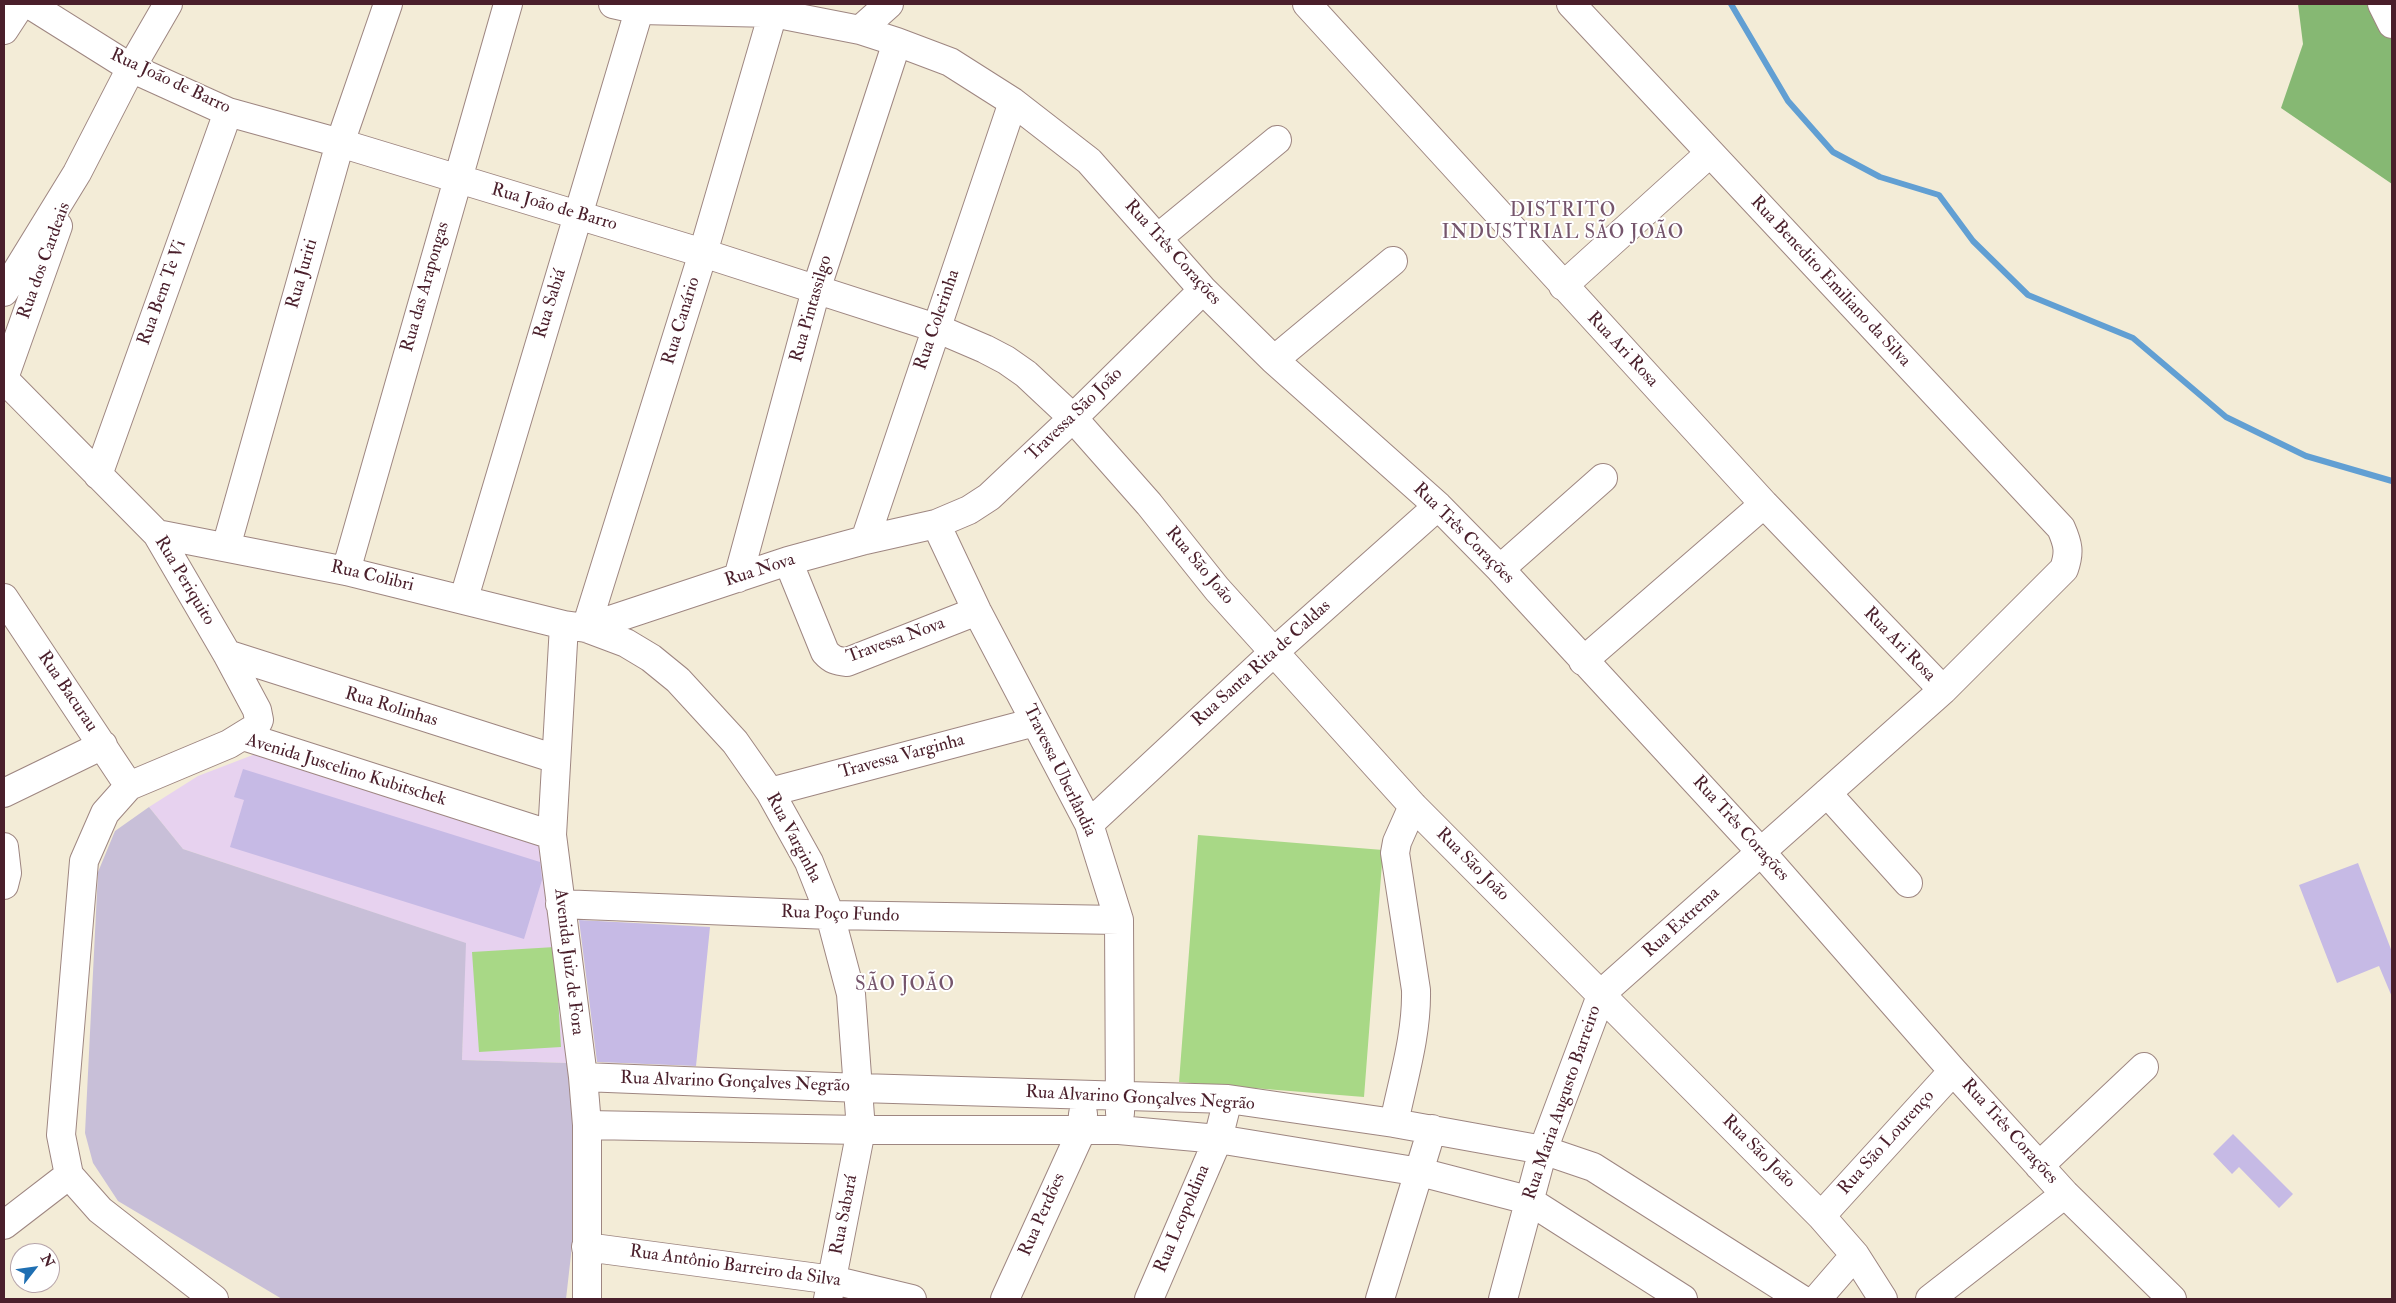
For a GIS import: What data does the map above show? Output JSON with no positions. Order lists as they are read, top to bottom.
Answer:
{
  "streets": {
    "street": [
      "Rua João de Barro",
      "Rua Três Corações",
      "Rua dos Cardeais",
      "Rua Juriti",
      "Rua Benedito Emiliano da Silva",
      "Rua das Arapongas",
      "Rua Bem Te Vi",
      "Rua Sabiá",
      "Rua Pintassilgo",
      "Rua Colerinha",
      "Rua Canário",
      "Rua Ari Rosa",
      "Travessa São João",
      "Rua São João",
      "Rua Nova",
      "Rua Colibri",
      "Rua Periquito",
      "Travessa Nova",
      "Rua Santa Rita de Caldas",
      "Rua Bacurau",
      "Rua Rolinhas",
      "Travessa Varginha",
      "Avenida Juscelino Kubitschek",
      "Travessa Uberlândia",
      "Rua Varginha",
      "Rua Poço Fundo",
      "Rua Extrema",
      "Avenida Juiz de Fora",
      "Rua Alvarino Gonçalves Negrão",
      "Rua Maria Augusto Barreiro",
      "Rua São Lourenço",
      "Rua Sabará",
      "Rua Perdões",
      "Rua Leopoldina",
      "Rua Antônio Barreiro da Silva"
    ]
  },
  "crossings": [
    ["Rua João de Barro", "Rua dos Cardeais"],
    ["Rua João de Barro", "Rua Juriti"],
    ["Rua João de Barro", "Rua das Arapongas"],
    ["Rua João de Barro", "Rua Bem Te Vi"],
    ["Rua João de Barro", "Rua Sabiá"],
    ["Rua João de Barro", "Rua Pintassilgo"],
    ["Rua João de Barro", "Rua Colerinha"],
    ["Rua João de Barro", "Rua Canário"],
    ["Rua João de Barro", "Travessa São João"],
    ["Rua João de Barro", "Rua São João"],
    ["Rua Três Corações", "Rua Sabiá"],
    ["Rua Três Corações", "Rua Pintassilgo"],
    ["Rua Três Corações", "Rua Colerinha"],
    ["Rua Três Corações", "Rua Canário"],
    ["Rua Três Corações", "Travessa São João"],
    ["Rua Três Corações", "Rua Santa Rita de Caldas"],
    ["Rua Três Corações", "Rua Extrema"],
    ["Rua Três Corações", "Rua São Lourenço"],
    ["Rua dos Cardeais", "Rua Periquito"],
    ["Rua Juriti", "Rua Colibri"],
    ["Rua Benedito Emiliano da Silva", "Rua Extrema"],
    ["Rua das Arapongas", "Rua Colibri"],
    ["Rua Bem Te Vi", "Rua Periquito"],
    ["Rua Sabiá", "Rua Colibri"],
    ["Rua Pintassilgo", "Rua Nova"],
    ["Rua Colerinha", "Rua Nova"],
    ["Rua Canário", "Rua Nova"],
    ["Rua Canário", "Rua Colibri"],
    ["Rua Canário", "Rua Varginha"],
    ["Rua Canário", "Avenida Juiz de Fora"],
    ["Rua Ari Rosa", "Rua Extrema"],
    ["Travessa São João", "Rua São João"],
    ["Travessa São João", "Rua Nova"],
    ["Travessa São João", "Travessa Uberlândia"],
    ["Rua São João", "Rua Santa Rita de Caldas"],
    ["Rua São João", "Rua Extrema"],
    ["Rua São João", "Rua Maria Augusto Barreiro"],
    ["Rua São João", "Rua São Lourenço"],
    ["Rua Nova", "Rua Colibri"],
    ["Rua Nova", "Travessa Nova"],
    ["Rua Nova", "Travessa Uberlândia"],
    ["Rua Nova", "Rua Varginha"],
    ["Rua Nova", "Avenida Juiz de Fora"],
    ["Rua Colibri", "Rua Periquito"],
    ["Rua Colibri", "Rua Varginha"],
    ["Rua Colibri", "Avenida Juiz de Fora"],
    ["Rua Periquito", "Rua Rolinhas"],
    ["Rua Periquito", "Avenida Juscelino Kubitschek"],
    ["Travessa Nova", "Travessa Uberlândia"],
    ["Rua Santa Rita de Caldas", "Travessa Uberlândia"],
    ["Rua Bacurau", "Avenida Juscelino Kubitschek"],
    ["Rua Rolinhas", "Avenida Juiz de Fora"],
    ["Travessa Varginha", "Travessa Uberlândia"],
    ["Travessa Varginha", "Rua Varginha"],
    ["Avenida Juscelino Kubitschek", "Avenida Juiz de Fora"],
    ["Travessa Uberlândia", "Rua Poço Fundo"],
    ["Travessa Uberlândia", "Rua Alvarino Gonçalves Negrão"],
    ["Rua Varginha", "Rua Poço Fundo"],
    ["Rua Varginha", "Avenida Juiz de Fora"],
    ["Rua Varginha", "Rua Alvarino Gonçalves Negrão"],
    ["Rua Varginha", "Rua Sabará"],
    ["Rua Poço Fundo", "Avenida Juiz de Fora"],
    ["Rua Extrema", "Rua Maria Augusto Barreiro"],
    ["Avenida Juiz de Fora", "Rua Alvarino Gonçalves Negrão"],
    ["Avenida Juiz de Fora", "Rua Antônio Barreiro da Silva"],
    ["Rua Alvarino Gonçalves Negrão", "Rua Maria Augusto Barreiro"],
    ["Rua Alvarino Gonçalves Negrão", "Rua Sabará"],
    ["Rua Alvarino Gonçalves Negrão", "Rua Perdões"],
    ["Rua Alvarino Gonçalves Negrão", "Rua Leopoldina"],
    ["Rua Sabará", "Rua Antônio Barreiro da Silva"]
  ],
  "districts": ["DISTRITO INDUSTRIAL SÃO JOÃO", "SÃO JOÃO"],
  "north": "top right"
}
